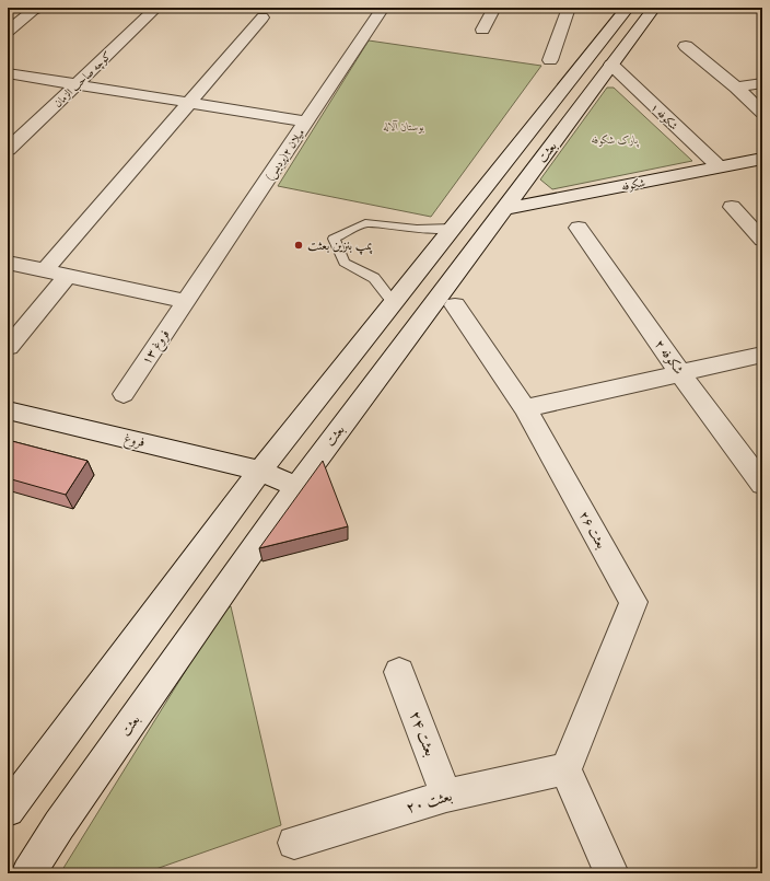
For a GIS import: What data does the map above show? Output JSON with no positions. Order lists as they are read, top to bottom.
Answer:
{
  "streets": {
    "street": [
      "کوچه صاحب الزمان",
      "شکوفه ۱",
      "بعثت",
      "میلان ۲(پردیس)",
      "شکوفه",
      "فروغ ۱۳",
      "شکوفه ۲",
      "فروغ",
      "بعثت ۲۶",
      "بعثت ۲۴",
      "بعثت ۲۰"
    ]
  },
  "crossings": [
    ["شکوفه ۱", "بعثت"],
    ["شکوفه ۱", "شکوفه"],
    ["بعثت", "شکوفه"],
    ["بعثت", "فروغ"],
    ["میلان ۲(پردیس)", "فروغ ۱۳"],
    ["بعثت ۲۶", "بعثت ۲۰"],
    ["بعثت ۲۴", "بعثت ۲۰"]
  ],
  "parks": ["بوستان آلاله", "پارک شکوفه"],
  "places": ["پمپ بنزین بعثت"]
}
